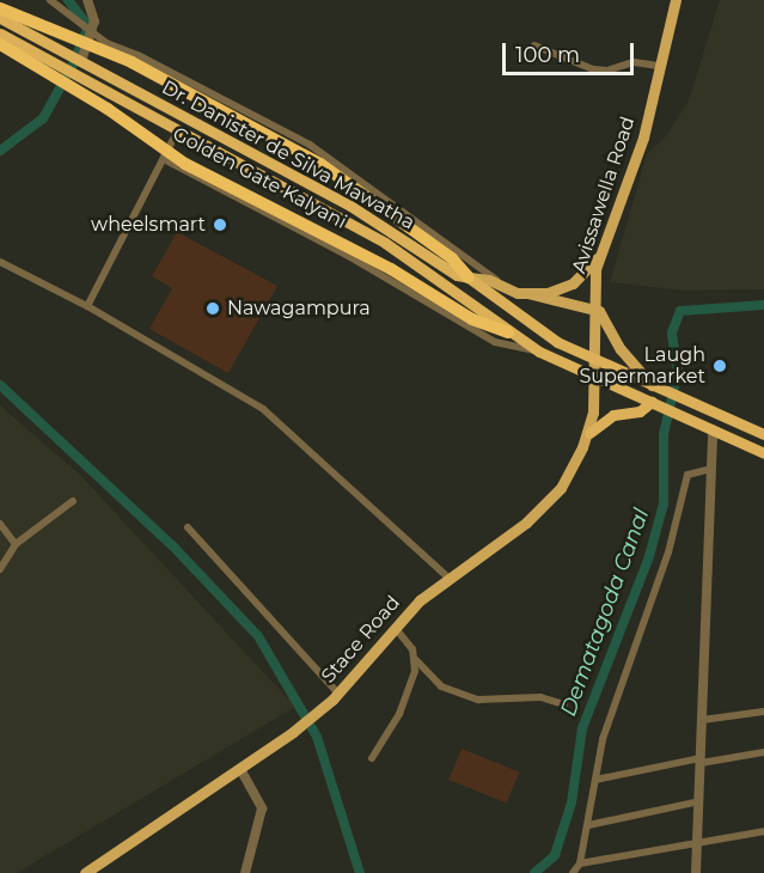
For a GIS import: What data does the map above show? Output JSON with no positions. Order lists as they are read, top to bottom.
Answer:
{
  "streets": {
    "highway": ["Dr. Danister de Silva Mawatha", "Golden Gate Kalyani"],
    "main road": ["Avissawella Road", "Stace Road"]
  },
  "crossings": [
    ["Dr. Danister de Silva Mawatha", "Golden Gate Kalyani"],
    ["Dr. Danister de Silva Mawatha", "Avissawella Road"],
    ["Dr. Danister de Silva Mawatha", "Stace Road"],
    ["Avissawella Road", "Stace Road"]
  ],
  "water": ["Dematagoda Canal"],
  "places": ["wheelsmart", "Nawagampura", "Laugh Supermarket"],
  "scale_bar": "100 m"
}
